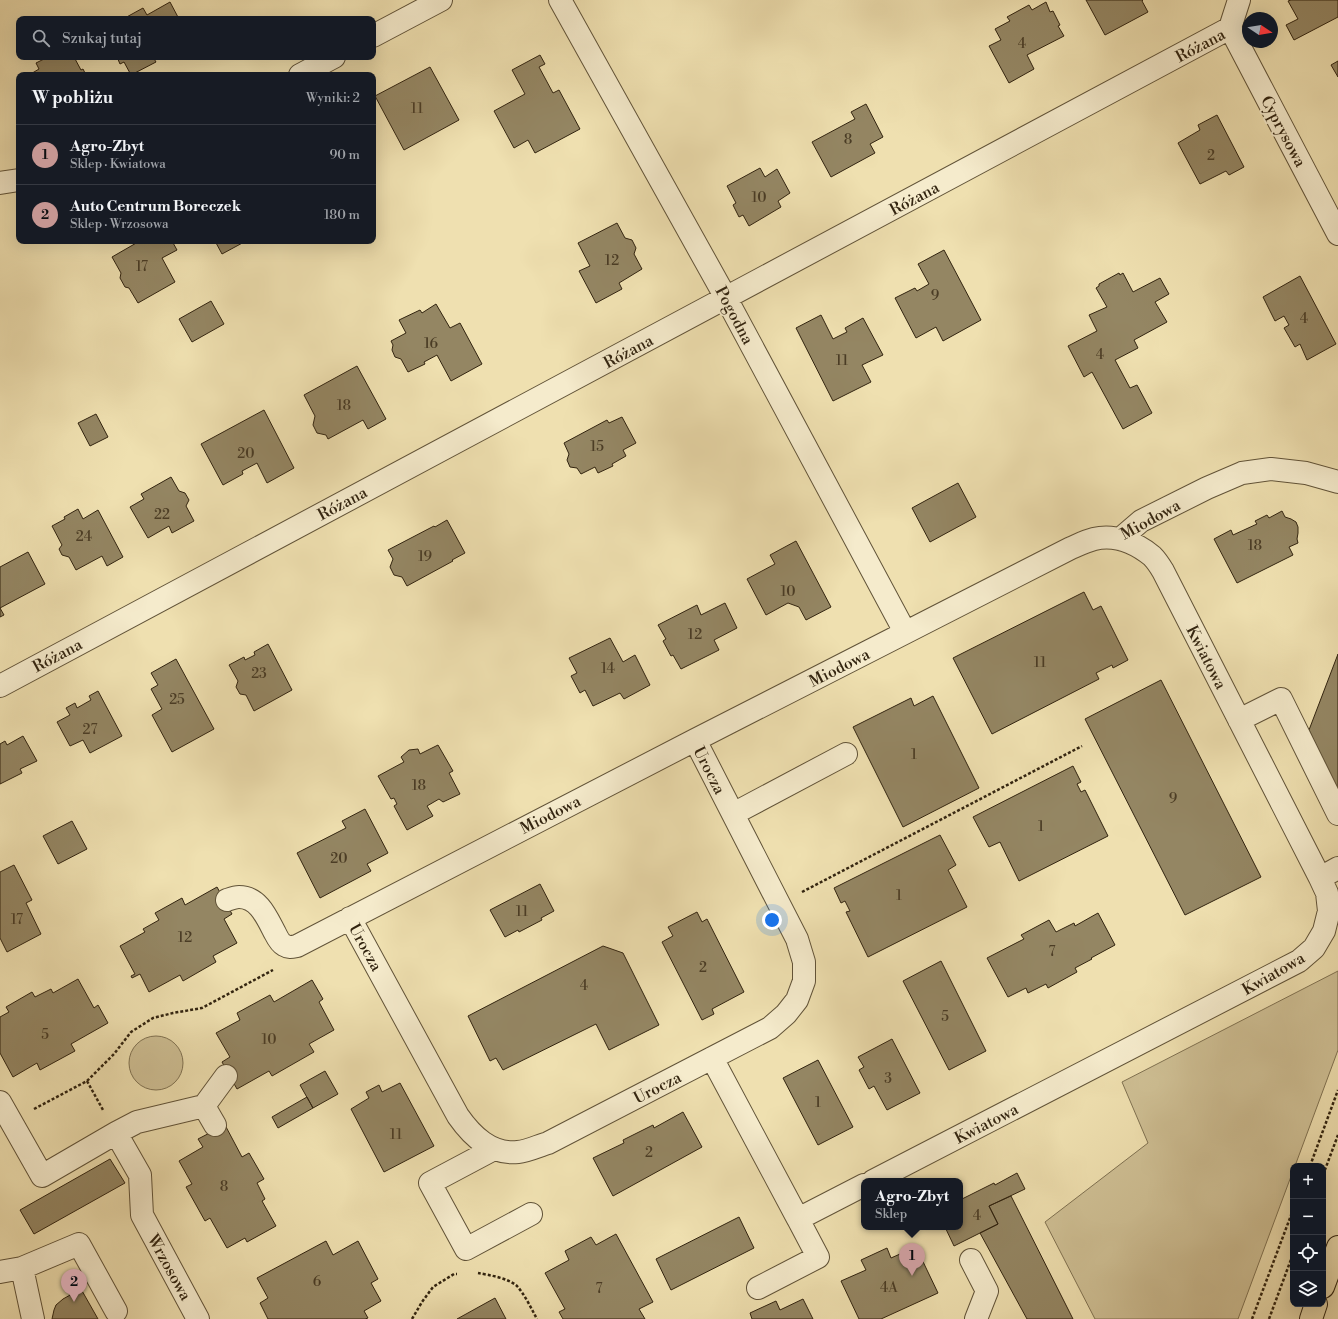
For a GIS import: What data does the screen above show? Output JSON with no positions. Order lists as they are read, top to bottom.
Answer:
{
  "streets": {
    "street": [
      "Różana",
      "Cyprysowa",
      "Pogodna",
      "Miodowa",
      "Kwiatowa",
      "Urocza",
      "Wrzosowa"
    ]
  },
  "crossings": [
    ["Różana", "Cyprysowa"],
    ["Różana", "Pogodna"],
    ["Pogodna", "Miodowa"],
    ["Miodowa", "Kwiatowa"],
    ["Miodowa", "Urocza"]
  ],
  "house_numbers": [
    "4",
    "11",
    "8",
    "2",
    "10",
    "12",
    "17",
    "9",
    "4",
    "16",
    "4",
    "11",
    "18",
    "15",
    "20",
    "22",
    "24",
    "18",
    "19",
    "10",
    "12",
    "11",
    "14",
    "23",
    "25",
    "27",
    "1",
    "18",
    "9",
    "1",
    "20",
    "1",
    "11",
    "17",
    "12",
    "7",
    "2",
    "4",
    "5",
    "5",
    "10",
    "3",
    "1",
    "11",
    "2",
    "8",
    "4",
    "6",
    "4A",
    "7"
  ],
  "north": "right",
  "page": {
    "search": "Szukaj tutaj",
    "heading": ["W pobliżu", "Wyniki: 2"],
    "list": [
      {
        "mark": "1",
        "name": "Agro-Zbyt",
        "note": "Sklep · Kwiatowa",
        "value": "90 m"
      },
      {
        "mark": "2",
        "name": "Auto Centrum Boreczek",
        "note": "Sklep · Wrzosowa",
        "value": "180 m"
      }
    ],
    "map_buttons": ["+", "−"],
    "popup": ["Agro-Zbyt", "Sklep"],
    "pins": ["1", "2"]
  }
}
